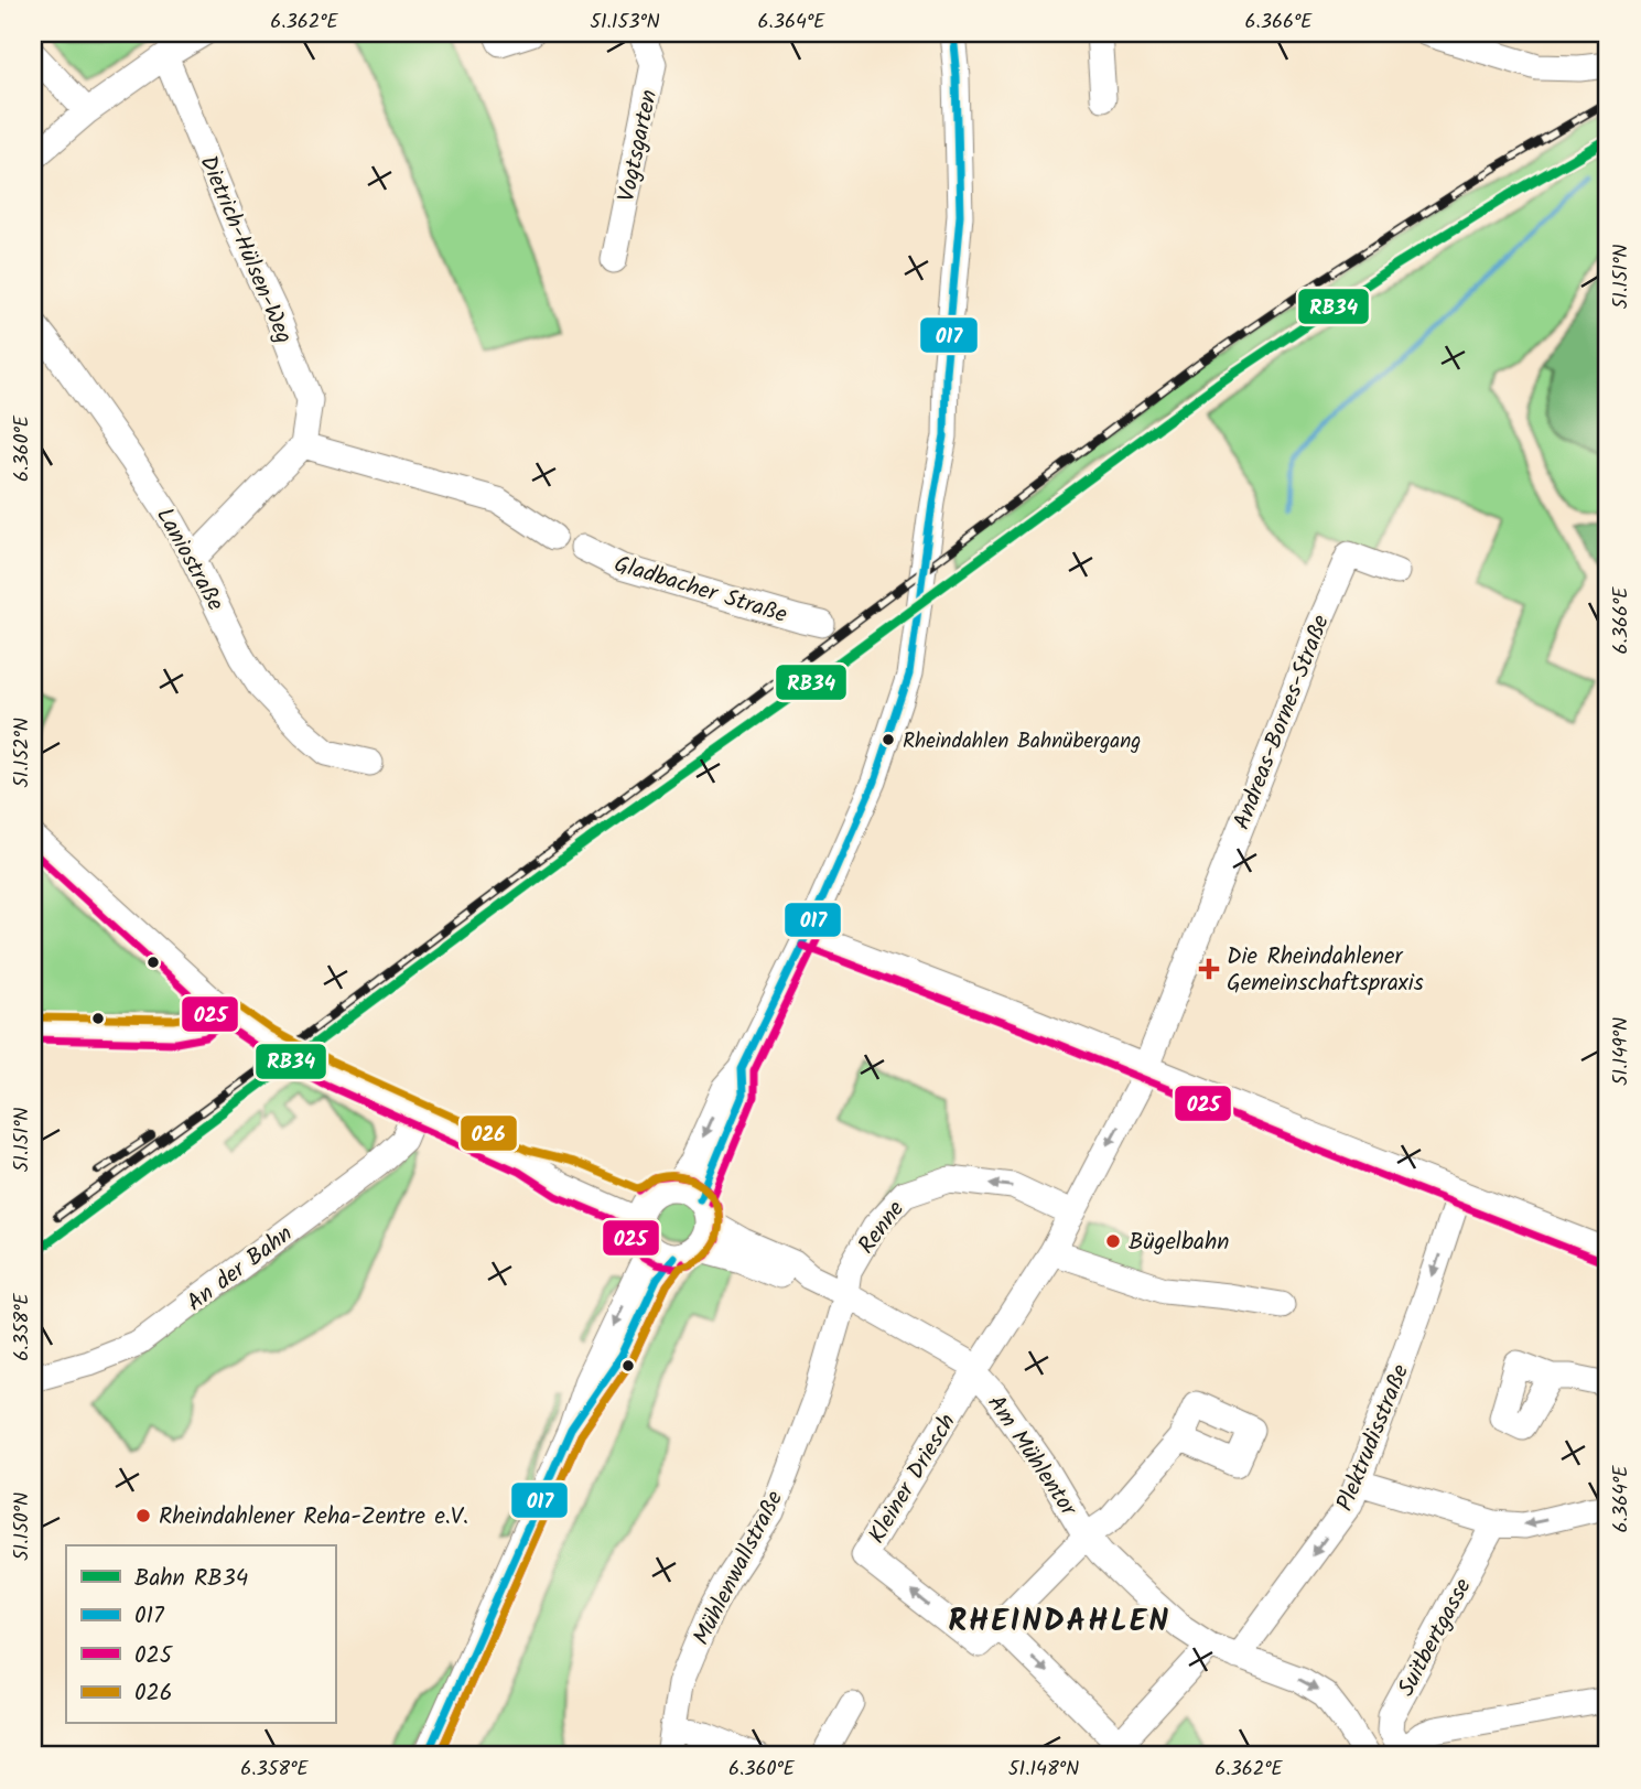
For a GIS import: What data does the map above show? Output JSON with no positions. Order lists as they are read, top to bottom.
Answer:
{
  "streets": {
    "street": [
      "Vogtsgarten",
      "Dietrich-Hülsen-Weg",
      "Laniostraße",
      "Gladbacher Straße",
      "Andreas-Bornes-Straße",
      "Renne",
      "An der Bahn",
      "Plektrudisstraße",
      "Am Mühlentor",
      "Kleiner Driesch",
      "Mühlenwallstraße",
      "Suitbertgasse"
    ]
  },
  "crossings": [
    ["Renne", "Am Mühlentor"],
    ["Renne", "Mühlenwallstraße"],
    ["Plektrudisstraße", "Am Mühlentor"],
    ["Am Mühlentor", "Kleiner Driesch"],
    ["Am Mühlentor", "Mühlenwallstraße"]
  ],
  "one_way": ["Renne", "Plektrudisstraße"],
  "districts": ["RHEINDAHLEN"],
  "places": {
    "other": ["Rheindahlen Bahnübergang", "Bügelbahn", "Rheindahlener Reha-Zentre e.V."],
    "health": ["Die Rheindahlener Gemeinschaftspraxis"]
  },
  "lines": [
    "transit line 017",
    "rail line RB34",
    "transit line 025",
    "transit line 026"
  ],
  "legend": [
    "Bahn RB34",
    "017",
    "025",
    "026"
  ],
  "coordinates": [
    "6.362°E",
    "51.153°N",
    "6.364°E",
    "6.366°E",
    "51.151°N",
    "6.360°E",
    "51.152°N",
    "51.149°N",
    "6.358°E",
    "51.150°N",
    "51.148°N"
  ]
}
